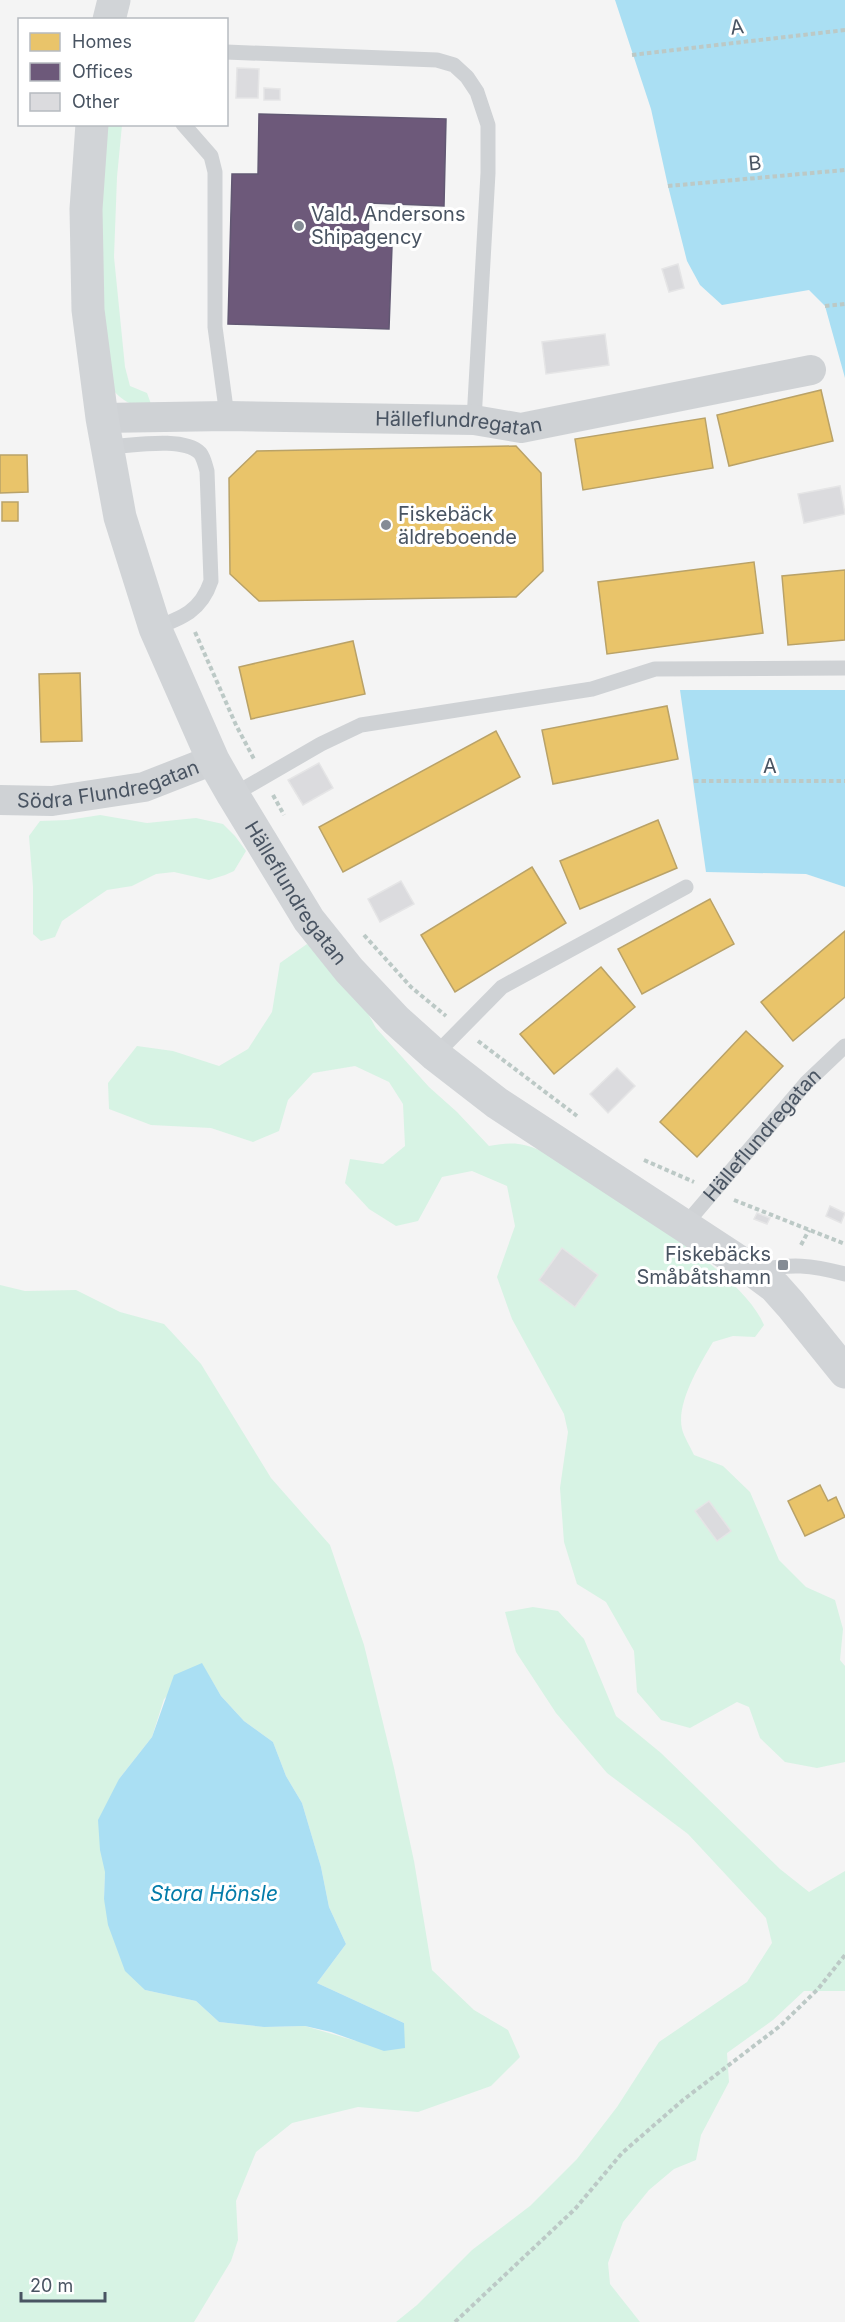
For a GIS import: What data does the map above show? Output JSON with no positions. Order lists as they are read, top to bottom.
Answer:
{
  "streets": {
    "street": ["Hälleflundregatan", "Södra Flundregatan"],
    "path": ["A", "B"]
  },
  "crossings": [
    ["Hälleflundregatan", "Södra Flundregatan"]
  ],
  "water": ["Stora Hönsle"],
  "places": {
    "other": ["Vald. Andersons Shipagency", "Fiskebäck äldreboende"],
    "transit": ["Fiskebäcks Småbåtshamn"]
  },
  "legend": ["Homes", "Offices", "Other"],
  "scale_bar": "20 m"
}
